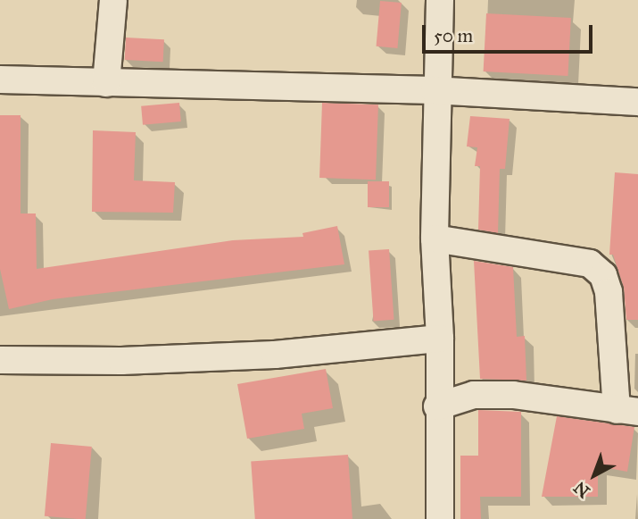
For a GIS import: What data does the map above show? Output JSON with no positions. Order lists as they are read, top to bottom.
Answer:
{
  "scale_bar": "50 m",
  "north": "bottom left"
}
